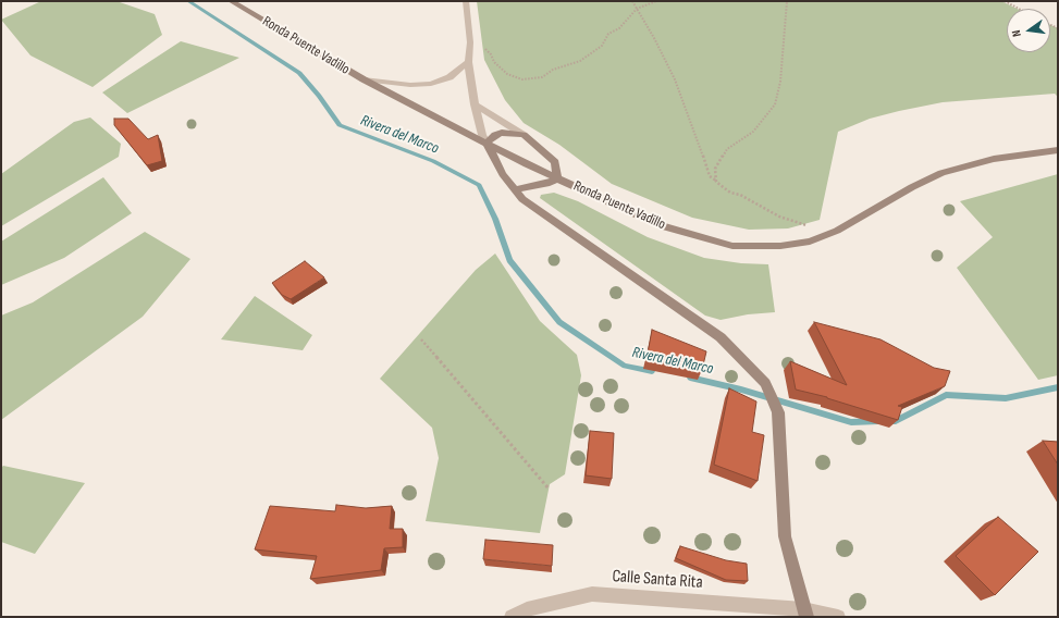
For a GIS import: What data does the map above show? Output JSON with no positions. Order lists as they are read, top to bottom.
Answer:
{
  "streets": {
    "main road": ["Ronda Puente Vadillo"],
    "street": ["Calle Santa Rita"]
  },
  "water": ["Rivera del Marco"],
  "north": "left"
}
